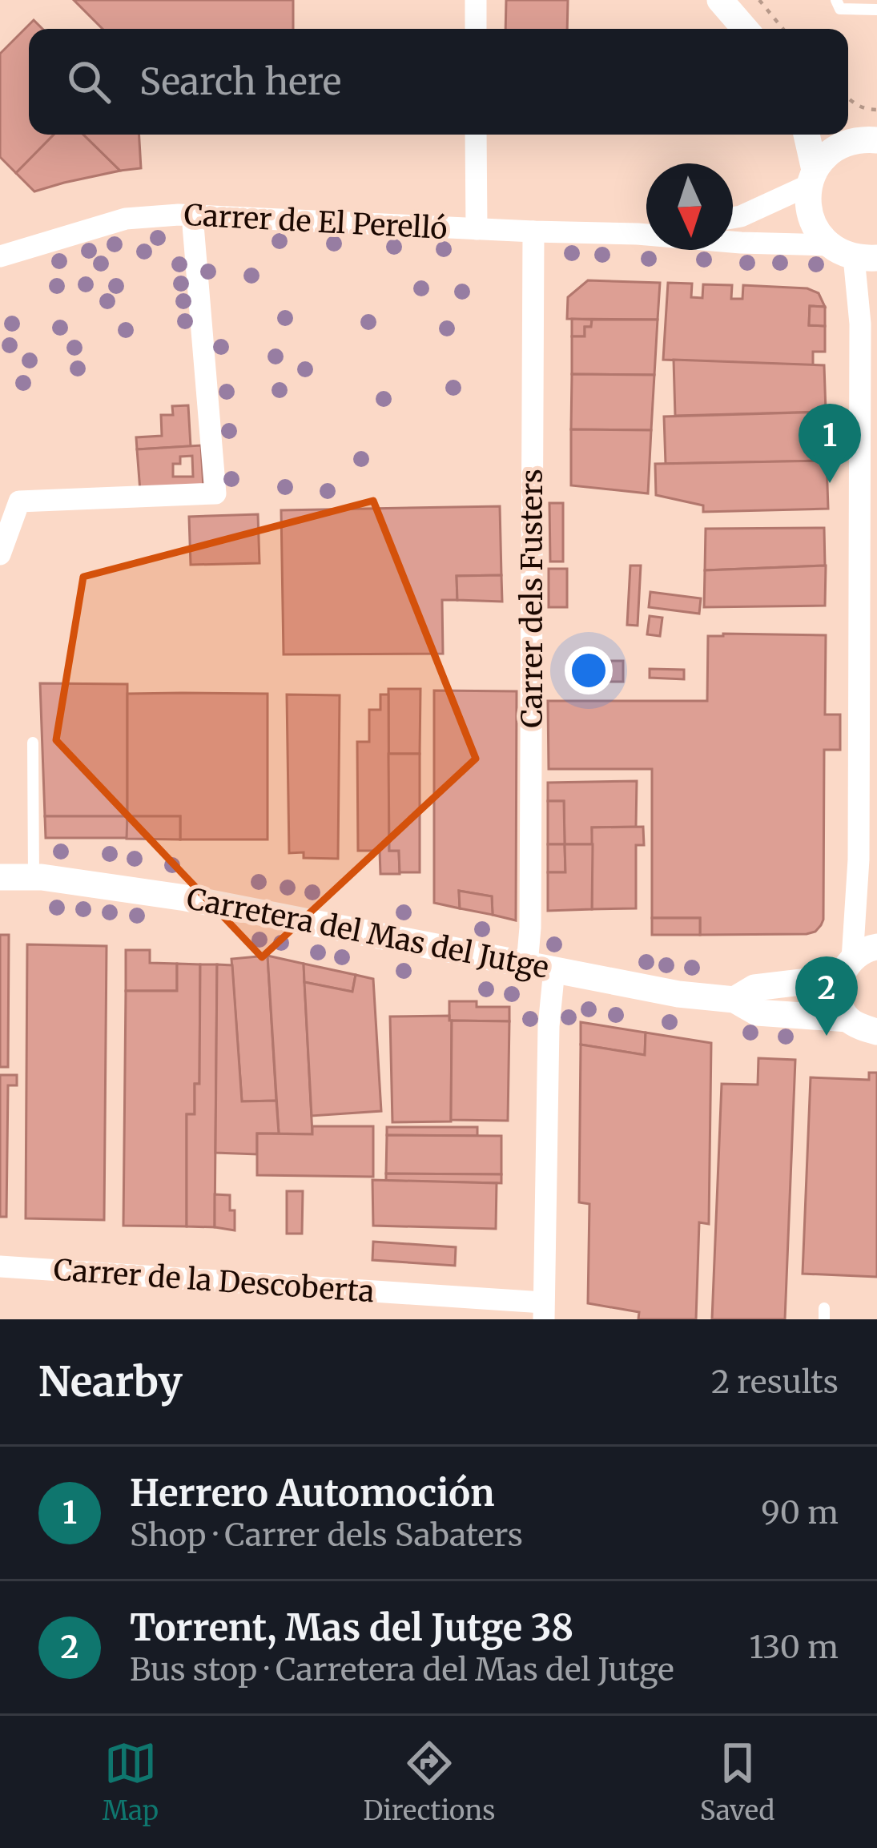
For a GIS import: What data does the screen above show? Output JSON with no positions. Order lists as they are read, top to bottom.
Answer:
{
  "streets": {
    "street": [
      "Carrer de El Perelló",
      "Carrer dels Fusters",
      "Carretera del Mas del Jutge",
      "Carrer de la Descoberta"
    ]
  },
  "crossings": [
    ["Carrer de El Perelló", "Carrer dels Fusters"],
    ["Carrer dels Fusters", "Carretera del Mas del Jutge"]
  ],
  "north": "bottom",
  "page": {
    "search": "Search here",
    "pins": ["1", "2"],
    "heading": ["Nearby", "2 results"],
    "list": [
      {
        "mark": "1",
        "name": "Herrero Automoción",
        "note": "Shop · Carrer dels Sabaters",
        "value": "90 m"
      },
      {
        "mark": "2",
        "name": "Torrent, Mas del Jutge 38",
        "note": "Bus stop · Carretera del Mas del Jutge",
        "value": "130 m"
      }
    ],
    "nav": ["Map", "Directions", "Saved"]
  }
}
